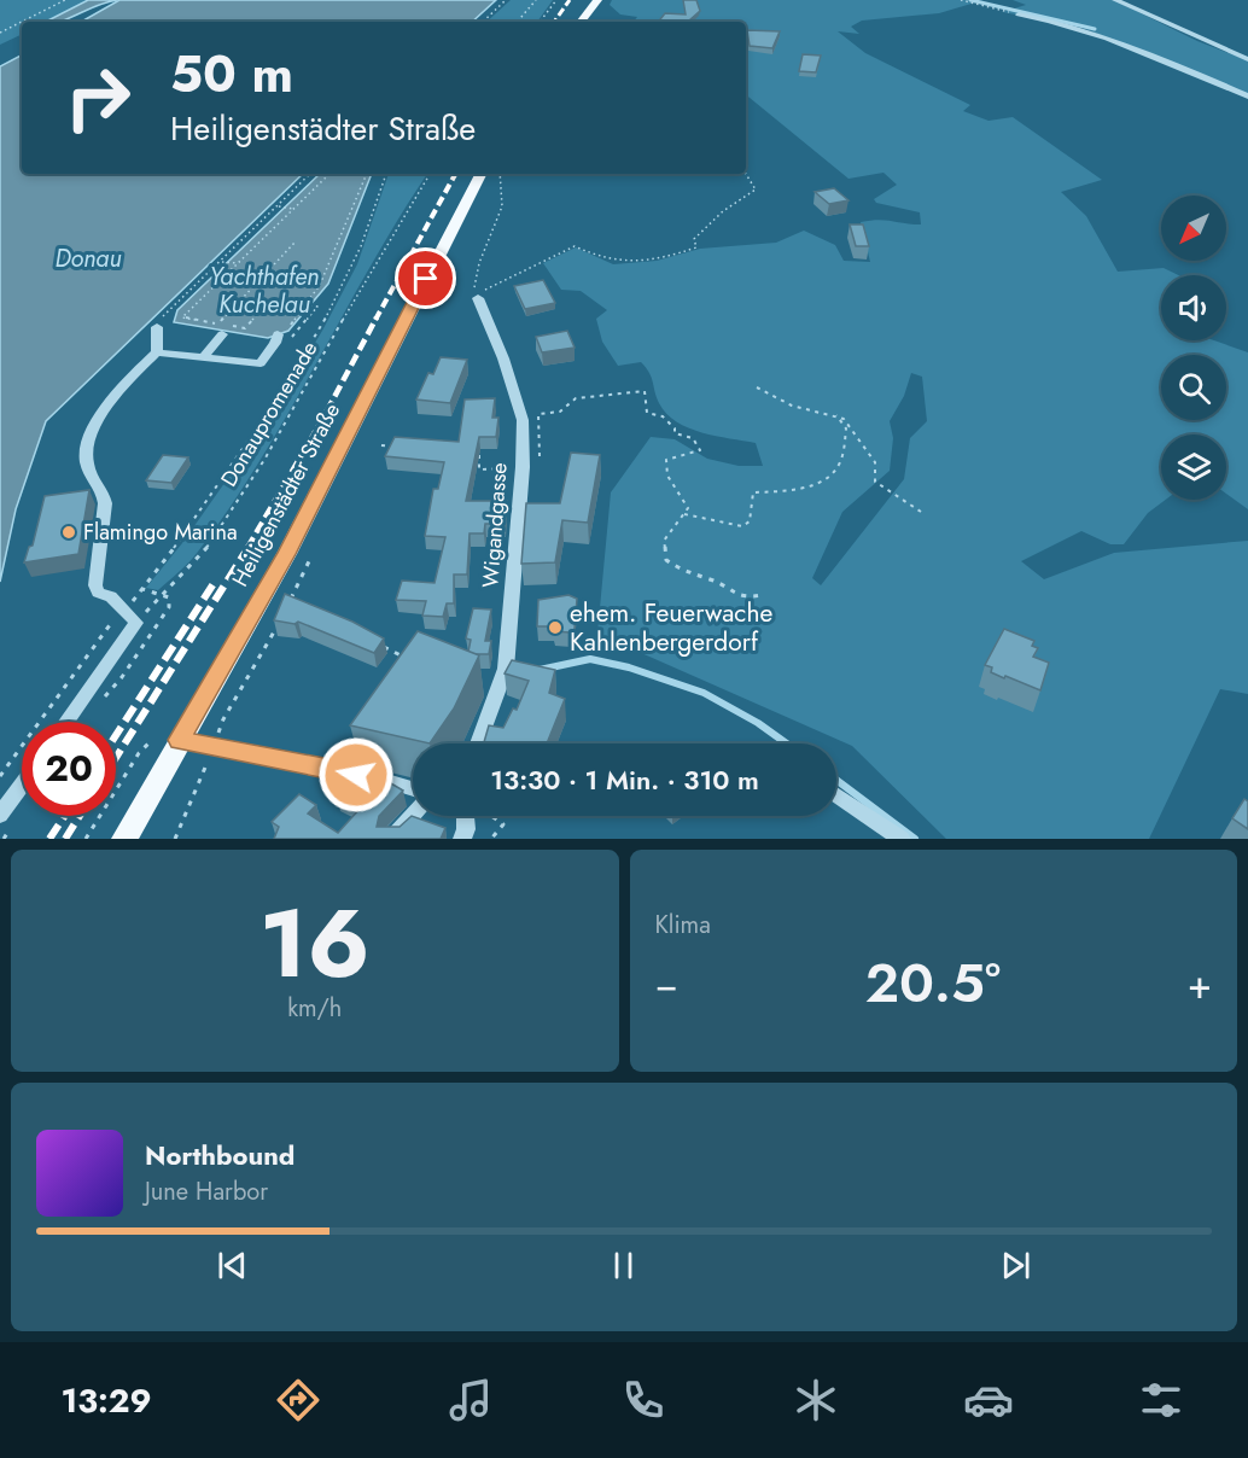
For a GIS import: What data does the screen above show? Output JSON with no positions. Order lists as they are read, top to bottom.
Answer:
{
  "streets": {
    "main road": ["Heiligenstädter Straße"],
    "street": ["Wigandgasse"],
    "path": ["Donaupromenade"]
  },
  "water": ["Donau", "Yachthafen Kuchelau"],
  "places": ["Flamingo Marina", "ehem. Feuerwache Kahlenbergerdorf"],
  "north": "bottom left",
  "page": {
    "turn": ["50 m", "Heiligenstädter Straße"],
    "limit": "20",
    "trip": "13:30 · 1 Min. · 310 m",
    "tile": [
      ["16", "km/h"],
      "Klima"
    ],
    "heat": ["−", "20.5°", "+"],
    "song": ["Northbound", "June Harbor"],
    "tabs": "13:29"
  }
}
